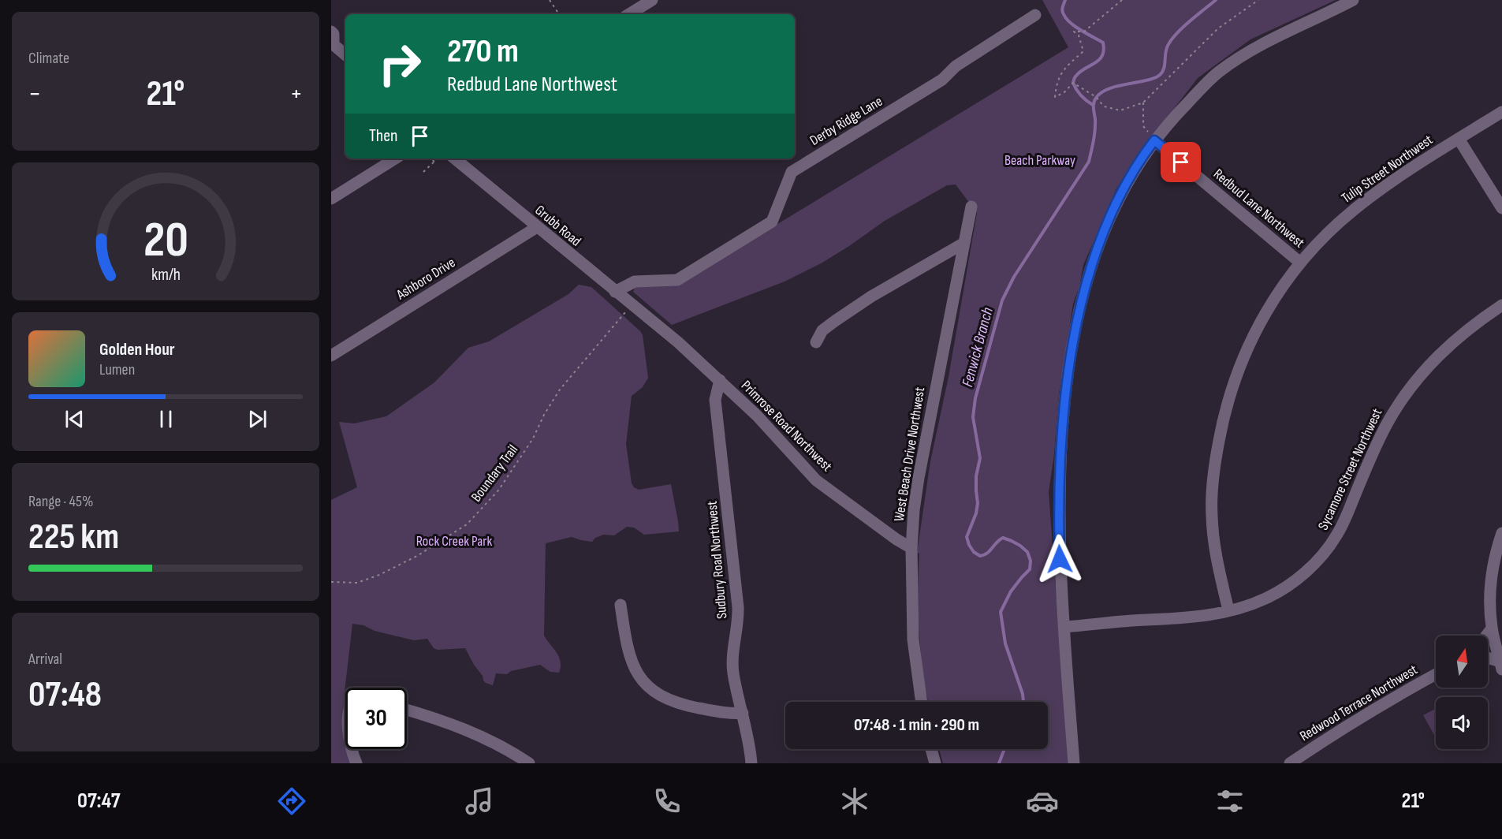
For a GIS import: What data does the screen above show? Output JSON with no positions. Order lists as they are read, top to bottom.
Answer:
{
  "streets": {
    "street": [
      "Derby Ridge Lane",
      "Tulip Street Northwest",
      "Redbud Lane Northwest",
      "Grubb Road",
      "Ashboro Drive",
      "Primrose Road Northwest",
      "West Beach Drive Northwest",
      "Sycamore Street Northwest",
      "Sudbury Road Northwest",
      "Redwood Terrace Northwest"
    ],
    "path": ["Boundary Trail"]
  },
  "crossings": [
    ["Derby Ridge Lane", "Grubb Road"],
    ["Tulip Street Northwest", "Redbud Lane Northwest"],
    ["Tulip Street Northwest", "Sycamore Street Northwest"],
    ["Grubb Road", "Ashboro Drive"],
    ["Grubb Road", "Primrose Road Northwest"],
    ["Primrose Road Northwest", "West Beach Drive Northwest"],
    ["Primrose Road Northwest", "Sudbury Road Northwest"]
  ],
  "water": ["Fenwick Branch"],
  "parks": ["Beach Parkway", "Rock Creek Park"],
  "north": "top",
  "page": {
    "tile": [
      "Climate",
      ["Range · 45%", "225 km"],
      ["Arrival", "07:48"]
    ],
    "turn": ["270 m", "Redbud Lane Northwest"],
    "heat": ["−", "21°", "+"],
    "then": "Then",
    "song": ["Golden Hour", "Lumen"],
    "limit": "30",
    "trip": "07:48 · 1 min · 290 m",
    "tabs": ["07:47", "21°"],
    "gauge": ["20", "km/h"]
  }
}
